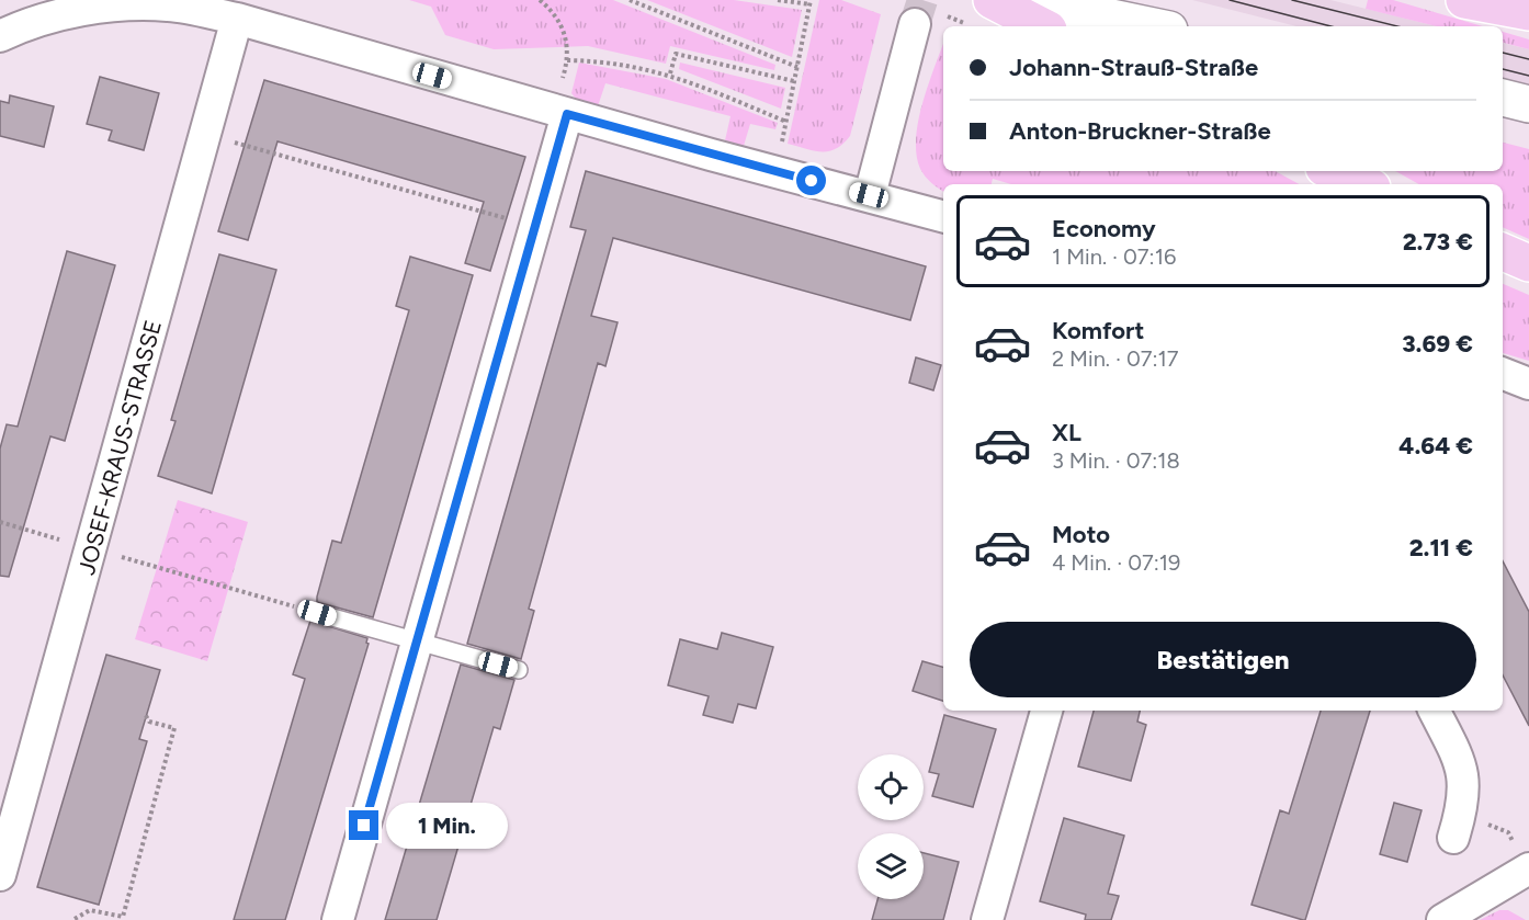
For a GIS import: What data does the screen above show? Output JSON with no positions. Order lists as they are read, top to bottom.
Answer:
{
  "streets": {
    "street": ["JOSEF-KRAUS-STRASSE"]
  },
  "page": {
    "banner": ["Johann-Strauß-Straße", "Anton-Bruckner-Straße"],
    "list": [
      {
        "name": "Economy",
        "note": "1 Min. · 07:16",
        "value": "2.73 €"
      },
      {
        "name": "Komfort",
        "note": "2 Min. · 07:17",
        "value": "3.69 €"
      },
      {
        "name": "XL",
        "note": "3 Min. · 07:18",
        "value": "4.64 €"
      },
      {
        "name": "Moto",
        "note": "4 Min. · 07:19",
        "value": "2.11 €"
      }
    ],
    "buttons": "Bestätigen",
    "bubble": "1 Min."
  }
}
